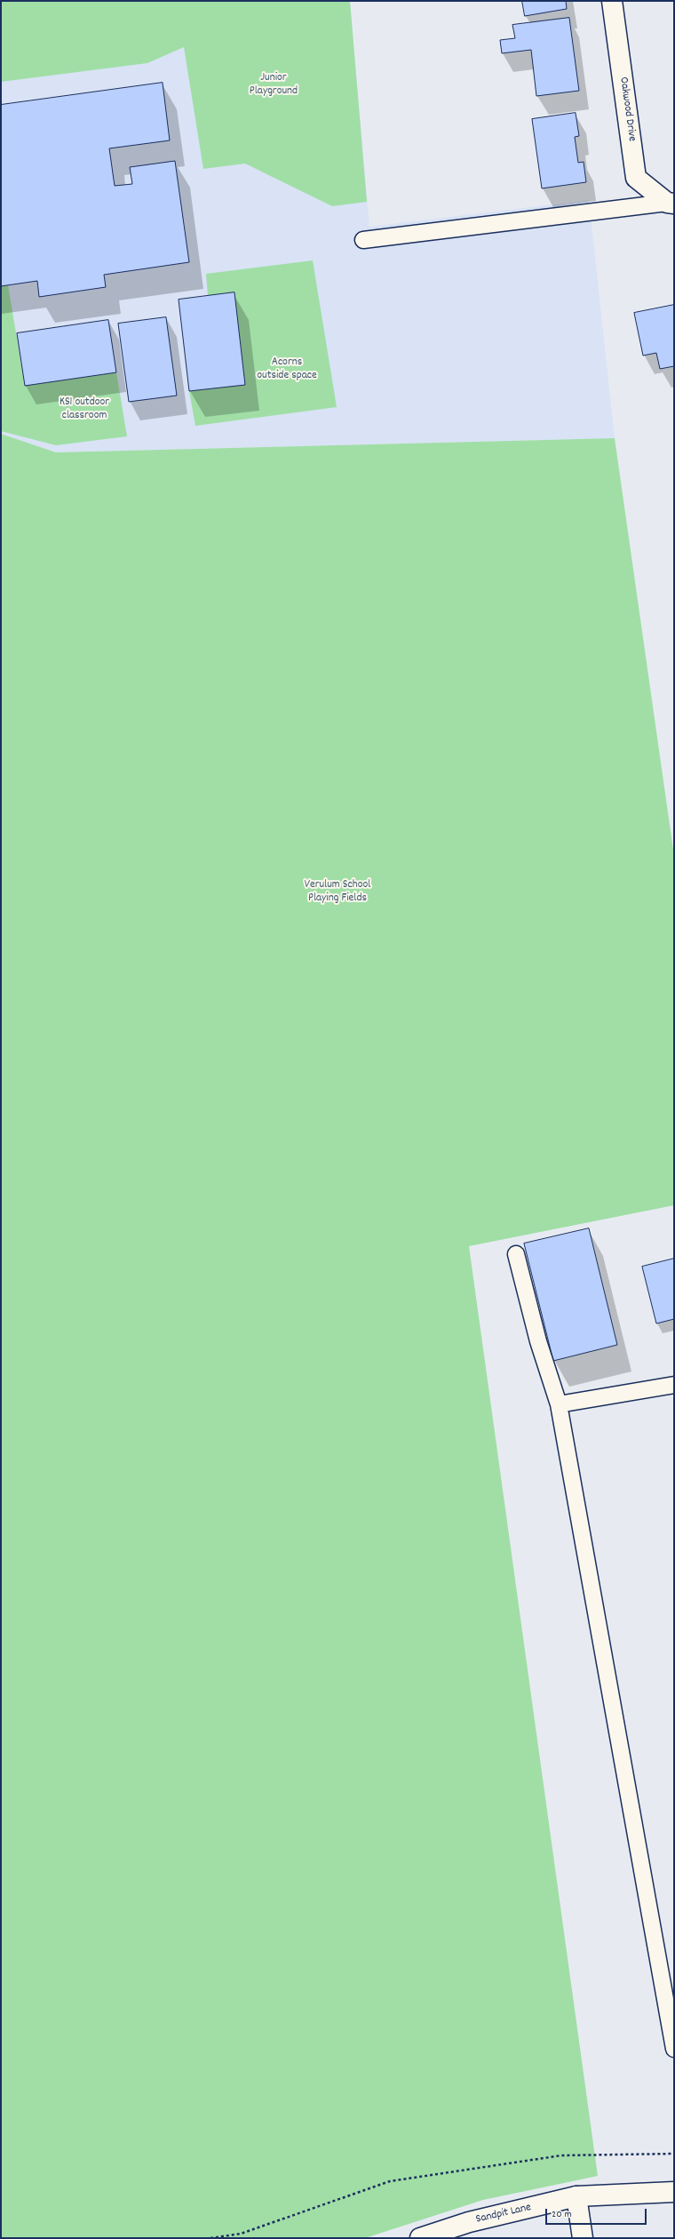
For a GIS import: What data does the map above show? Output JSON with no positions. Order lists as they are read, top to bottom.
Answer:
{
  "streets": {
    "street": ["Oakwood Drive", "Sandpit Lane"]
  },
  "parks": [
    "Junior Playground",
    "Acorns outside space",
    "KS1 outdoor classroom",
    "Verulum School Playing Fields"
  ],
  "scale_bar": "20 m"
}
